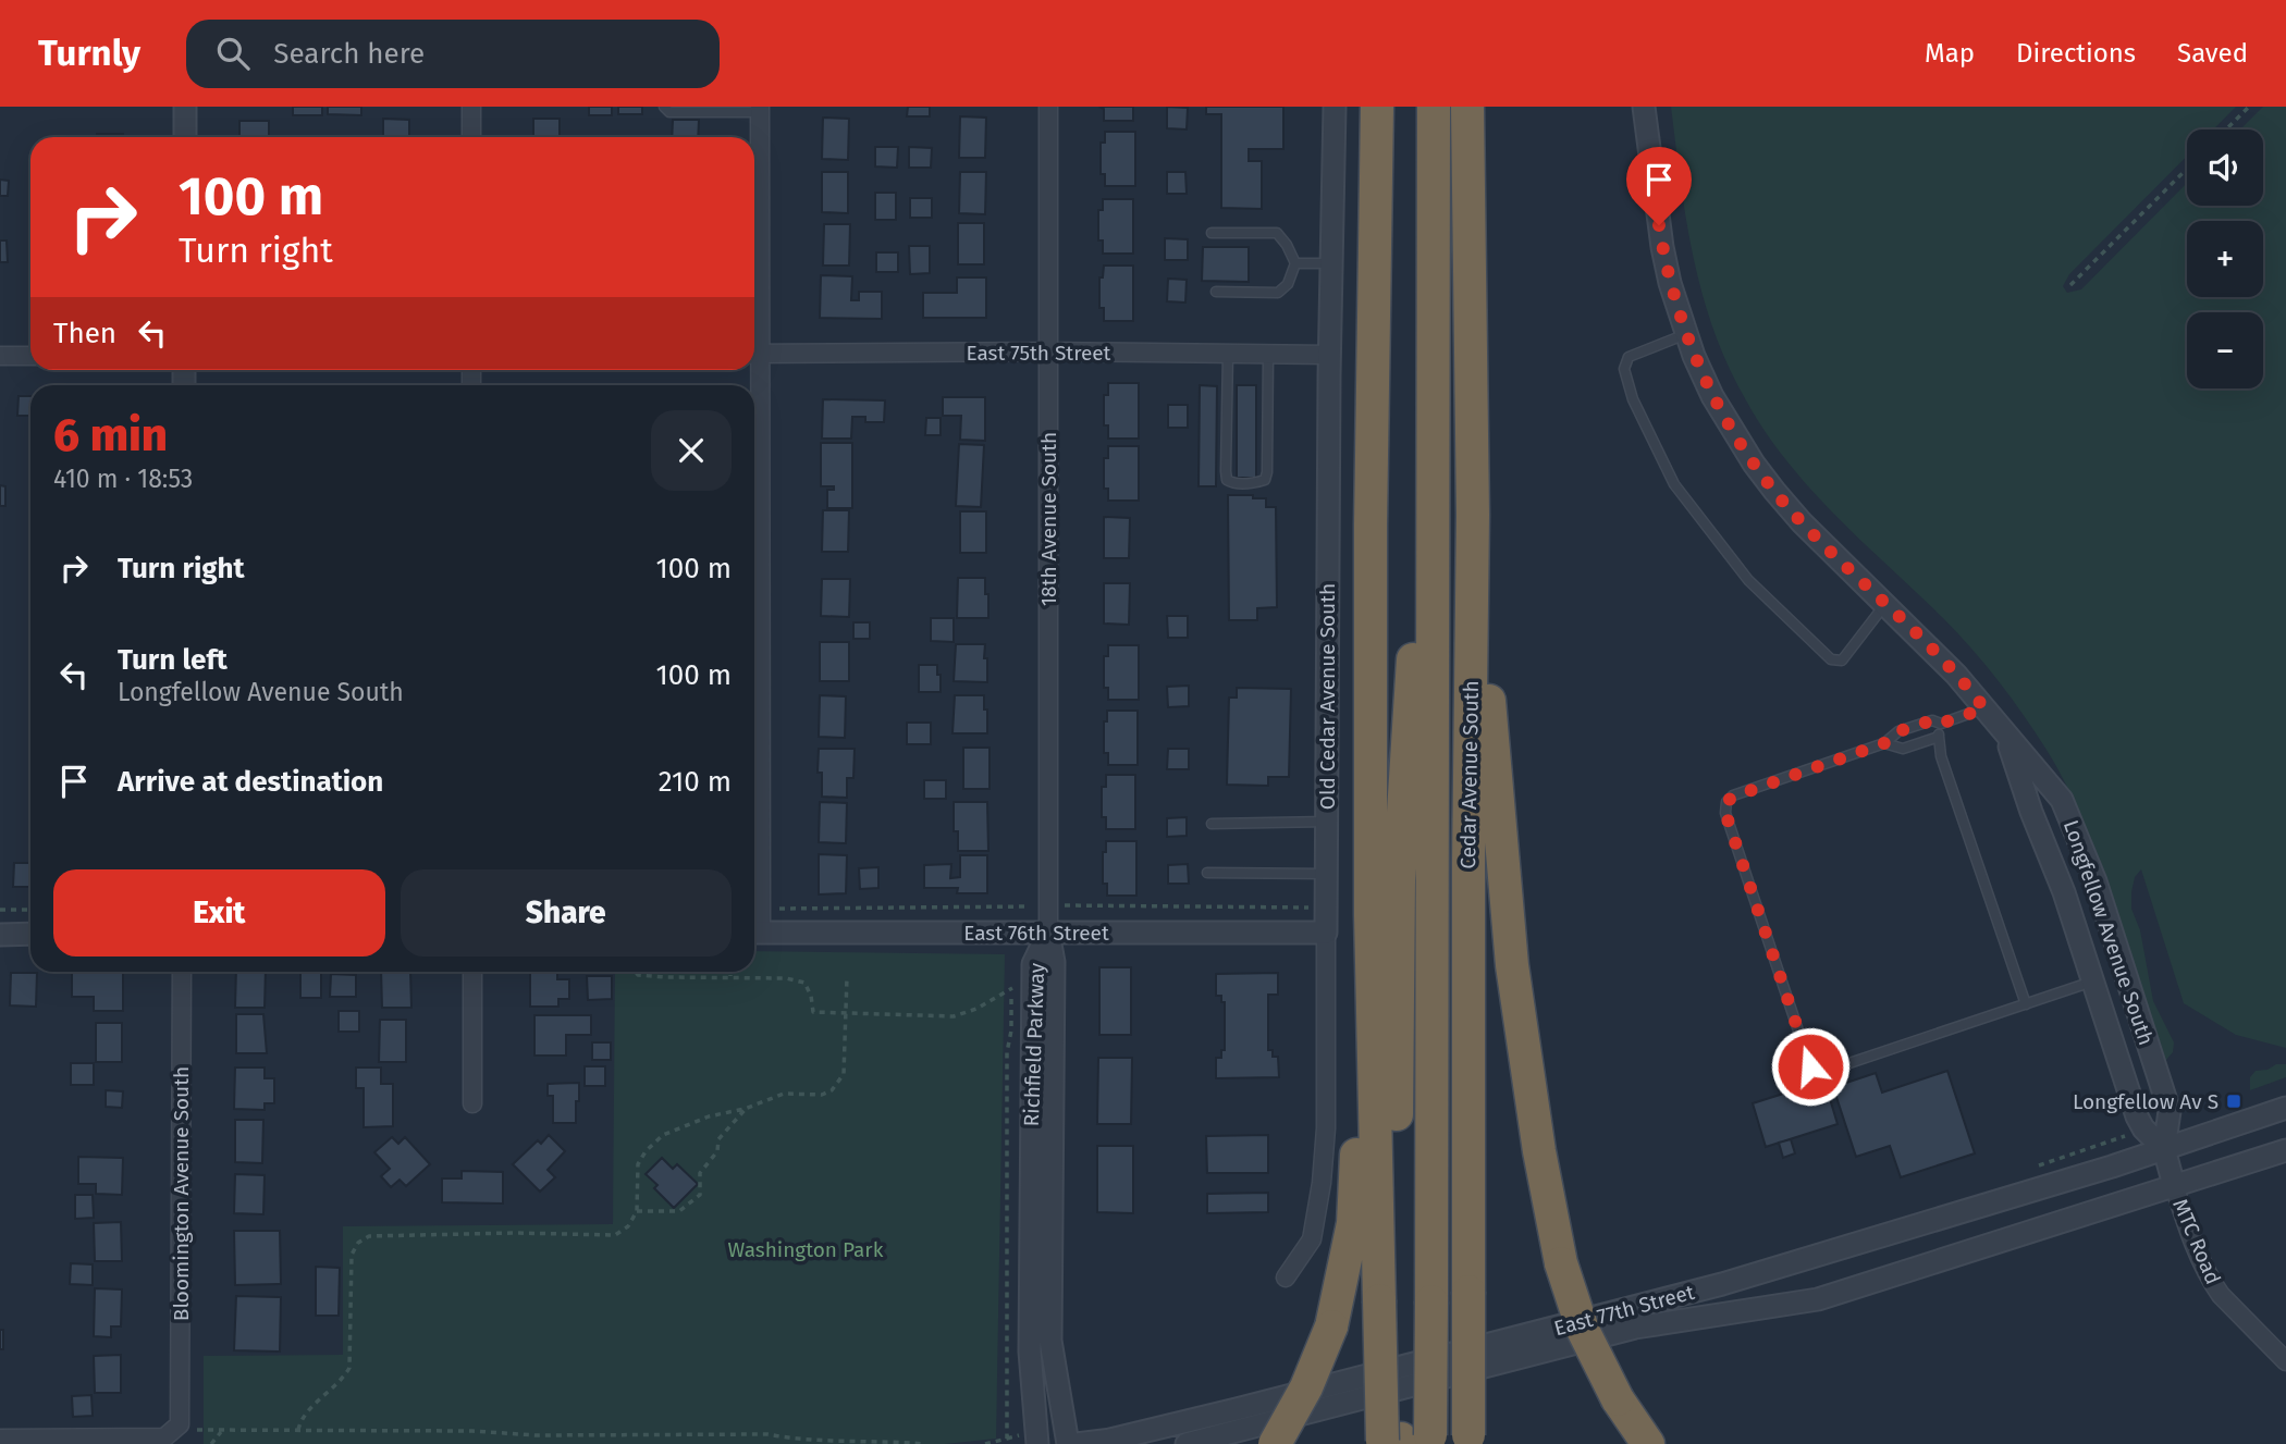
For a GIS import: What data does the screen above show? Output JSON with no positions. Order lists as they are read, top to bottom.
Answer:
{
  "streets": {
    "highway": ["Cedar Avenue South"],
    "street": [
      "East 75th Street",
      "18th Avenue South",
      "Old Cedar Avenue South",
      "East 76th Street",
      "Longfellow Avenue South",
      "Richfield Parkway",
      "Bloomington Avenue South",
      "MTC Road",
      "East 77th Street"
    ]
  },
  "crossings": [
    ["East 75th Street", "18th Avenue South"],
    ["East 75th Street", "Old Cedar Avenue South"],
    ["18th Avenue South", "East 76th Street"],
    ["18th Avenue South", "Richfield Parkway"],
    ["Old Cedar Avenue South", "East 76th Street"],
    ["East 76th Street", "Richfield Parkway"],
    ["Longfellow Avenue South", "MTC Road"],
    ["Longfellow Avenue South", "East 77th Street"],
    ["MTC Road", "East 77th Street"]
  ],
  "parks": ["Washington Park"],
  "places": {
    "transit": ["Longfellow Av S"]
  },
  "page": {
    "header": "Turnly",
    "search": "Search here",
    "nav": ["Map", "Directions", "Saved"],
    "map_buttons": ["+", "−"],
    "turn": ["100 m", "Turn right"],
    "then": "Then",
    "heading": ["6 min", "410 m · 18:53"],
    "list": [
      {
        "name": "Turn right",
        "value": "100 m"
      },
      {
        "name": "Turn left",
        "note": "Longfellow Avenue South",
        "value": "100 m"
      },
      {
        "name": "Arrive at destination",
        "value": "210 m"
      }
    ],
    "buttons": ["Exit", "Share"]
  }
}
